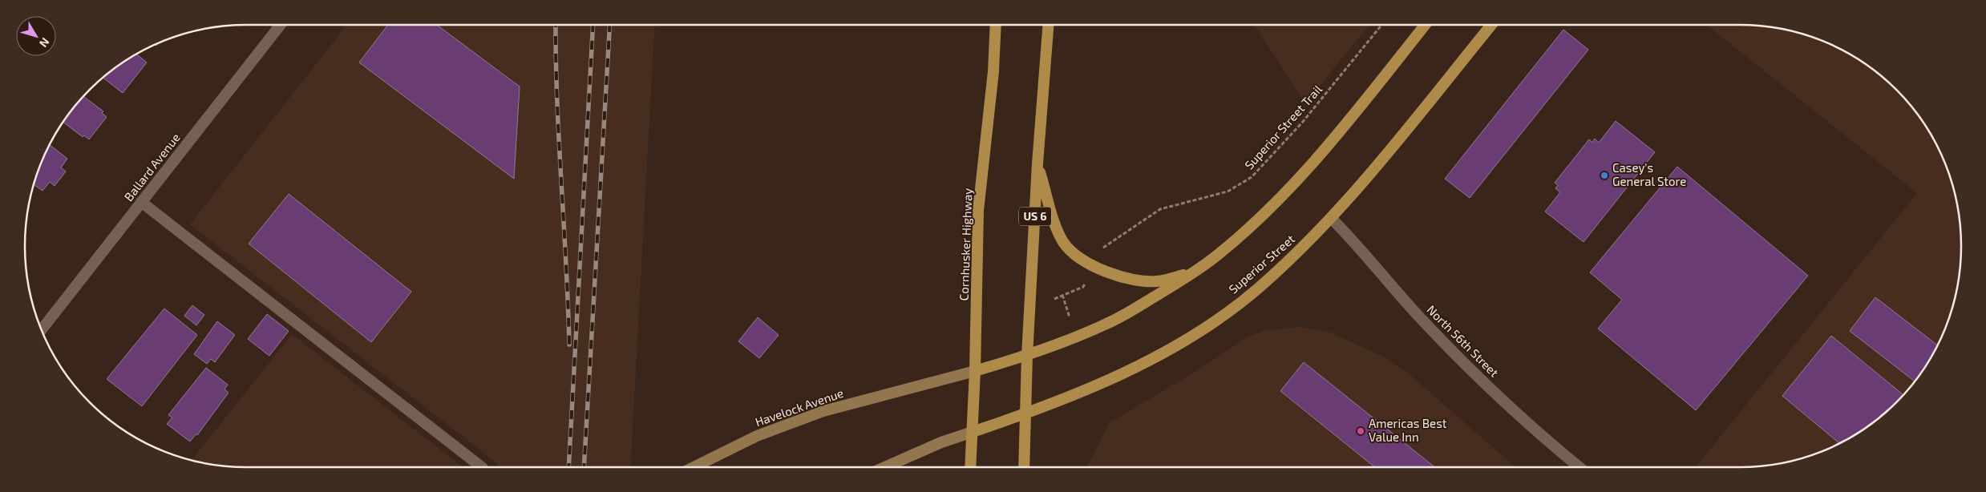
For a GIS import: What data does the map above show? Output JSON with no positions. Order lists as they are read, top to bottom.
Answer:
{
  "streets": {
    "main road": [
      "US 6",
      "Cornhusker Highway",
      "Superior Street",
      "Havelock Avenue"
    ],
    "street": ["Ballard Avenue", "North 56th Street"],
    "path": ["Superior Street Trail"]
  },
  "crossings": [
    ["US 6", "Superior Street"],
    ["Cornhusker Highway", "Superior Street"],
    ["Cornhusker Highway", "Havelock Avenue"],
    ["Superior Street", "North 56th Street"]
  ],
  "places": ["Casey's General Store", "Americas Best Value Inn"],
  "north": "bottom right"
}
